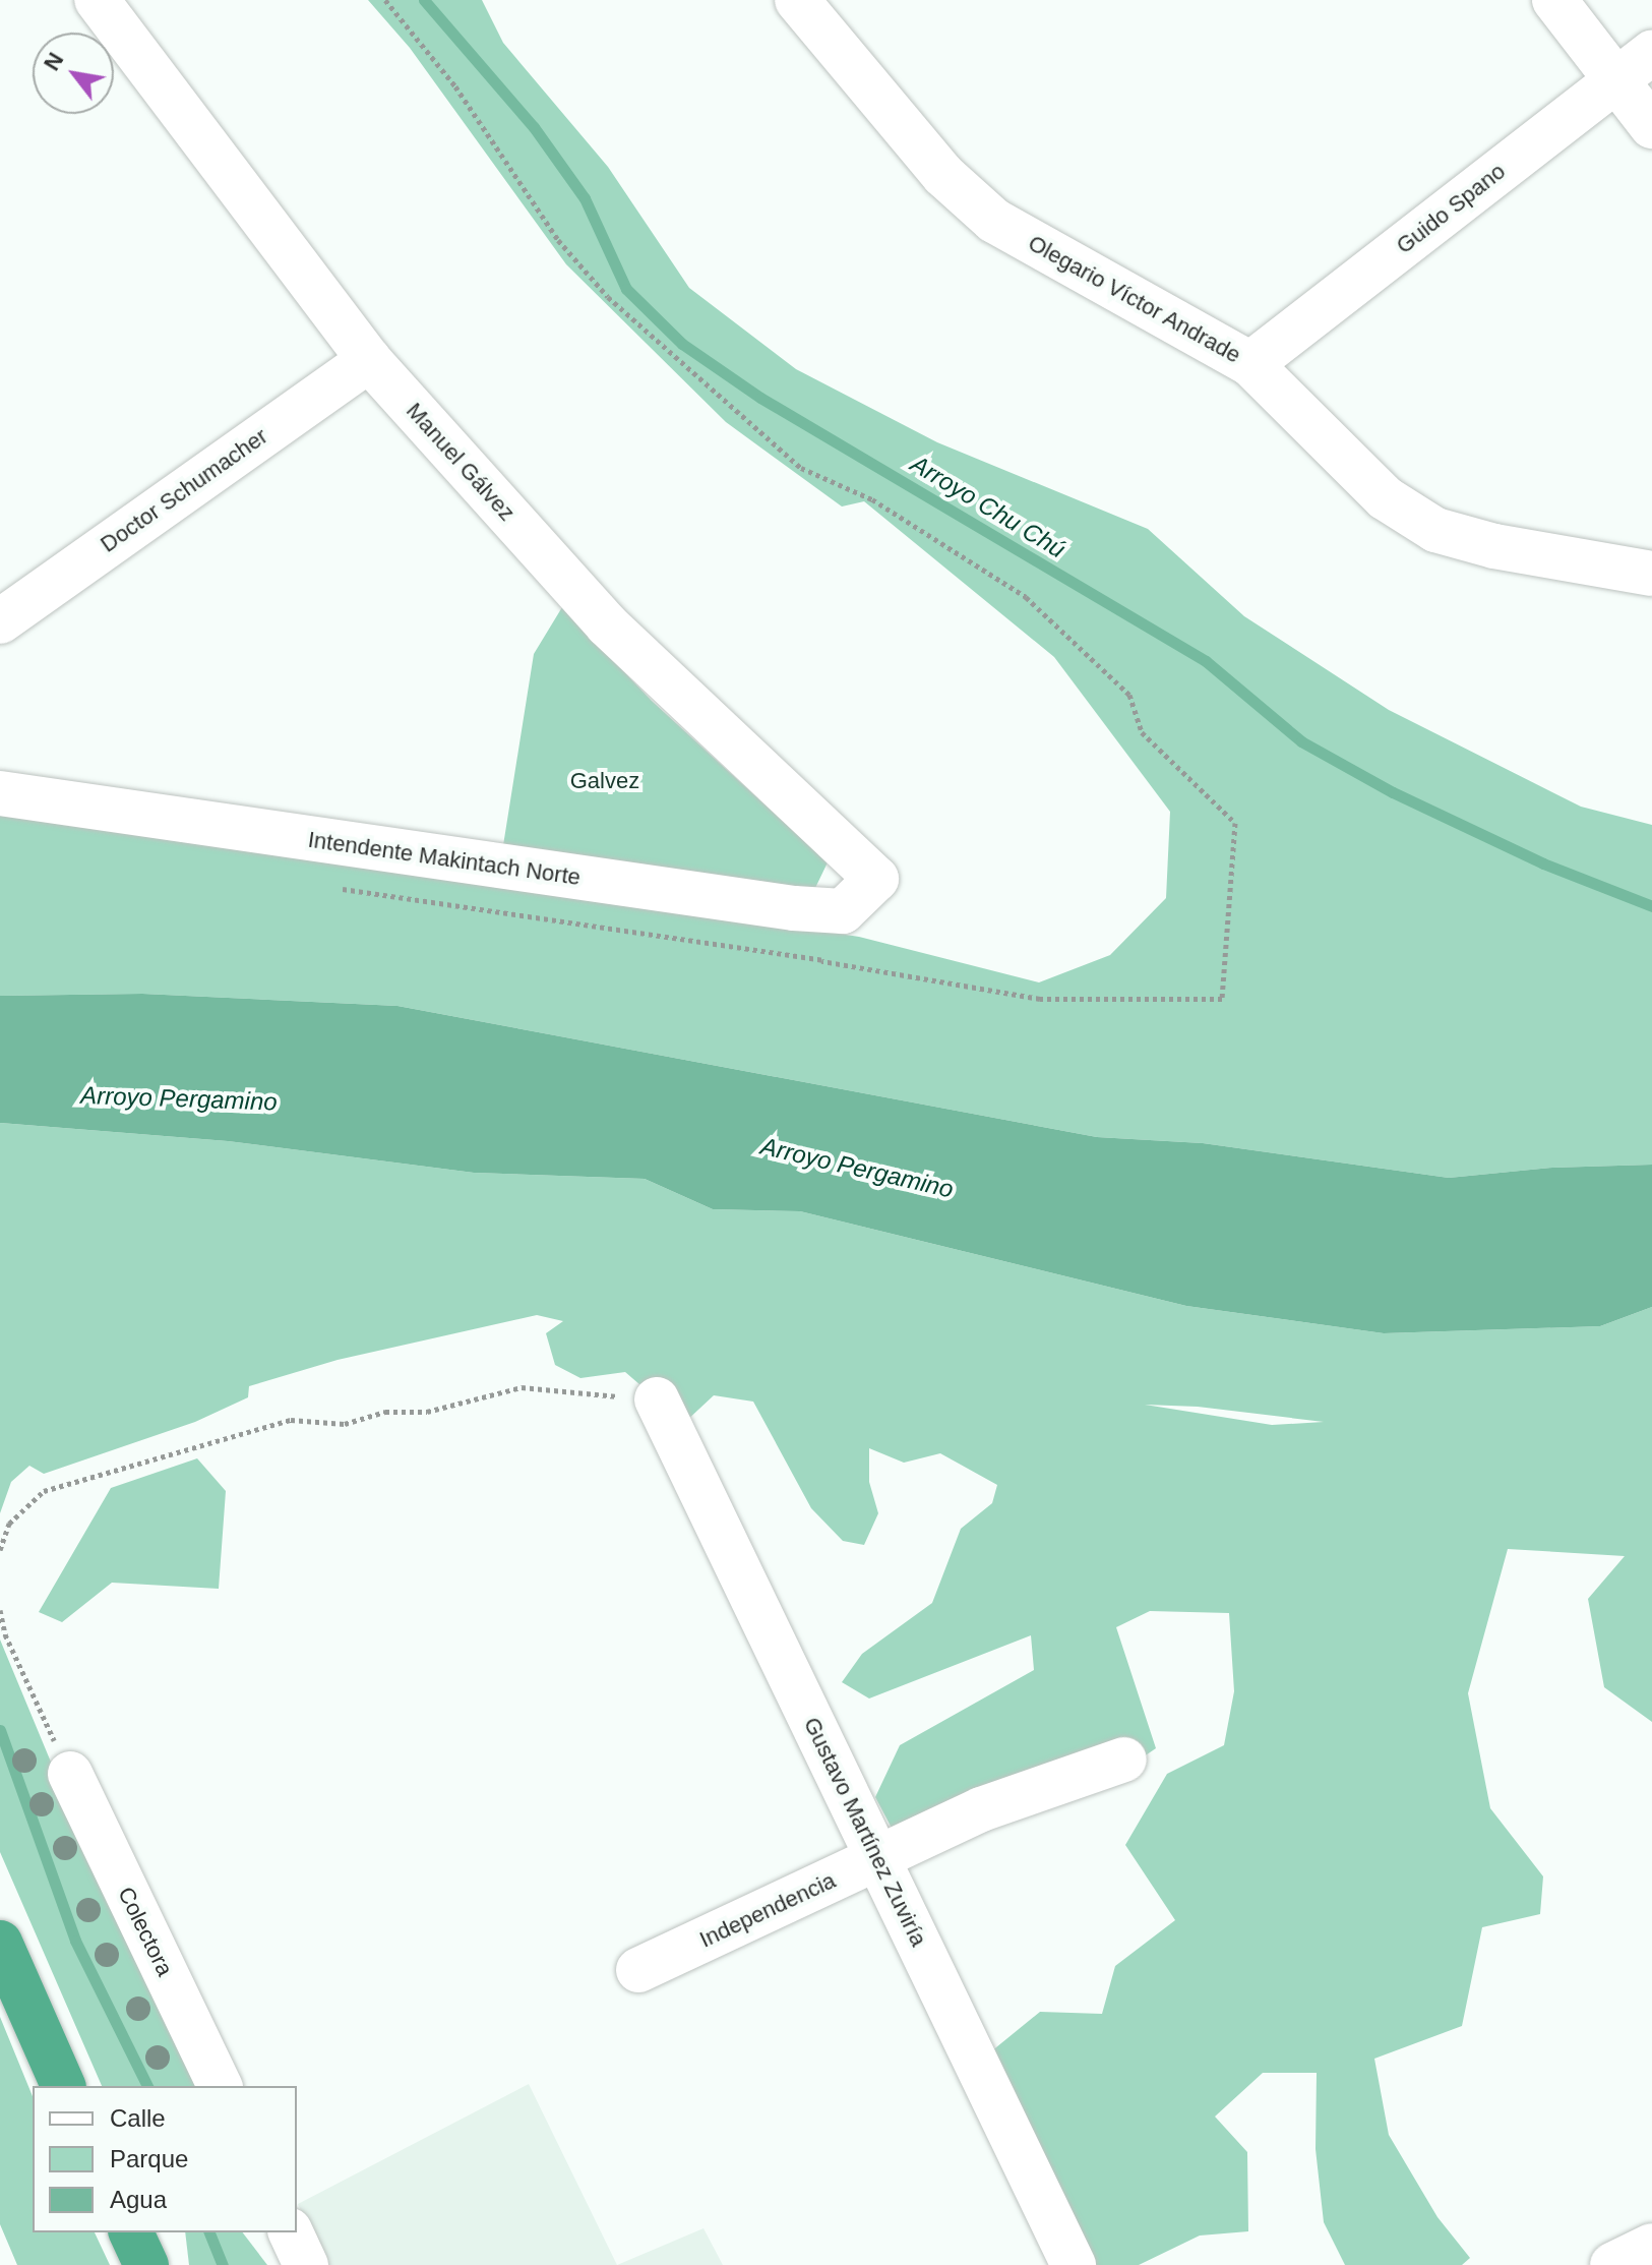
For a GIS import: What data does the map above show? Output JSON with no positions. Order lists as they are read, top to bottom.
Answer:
{
  "streets": {
    "street": [
      "Guido Spano",
      "Olegario Víctor Andrade",
      "Manuel Gálvez",
      "Doctor Schumacher",
      "Intendente Makintach Norte",
      "Gustavo Martínez Zuviría",
      "Independencia",
      "Colectora"
    ]
  },
  "crossings": [
    ["Guido Spano", "Olegario Víctor Andrade"],
    ["Manuel Gálvez", "Doctor Schumacher"],
    ["Manuel Gálvez", "Intendente Makintach Norte"],
    ["Gustavo Martínez Zuviría", "Independencia"]
  ],
  "water": ["Arroyo Chu Chú", "Arroyo Pergamino"],
  "parks": ["Galvez"],
  "legend": ["Calle", "Parque", "Agua"],
  "north": "top left"
}
